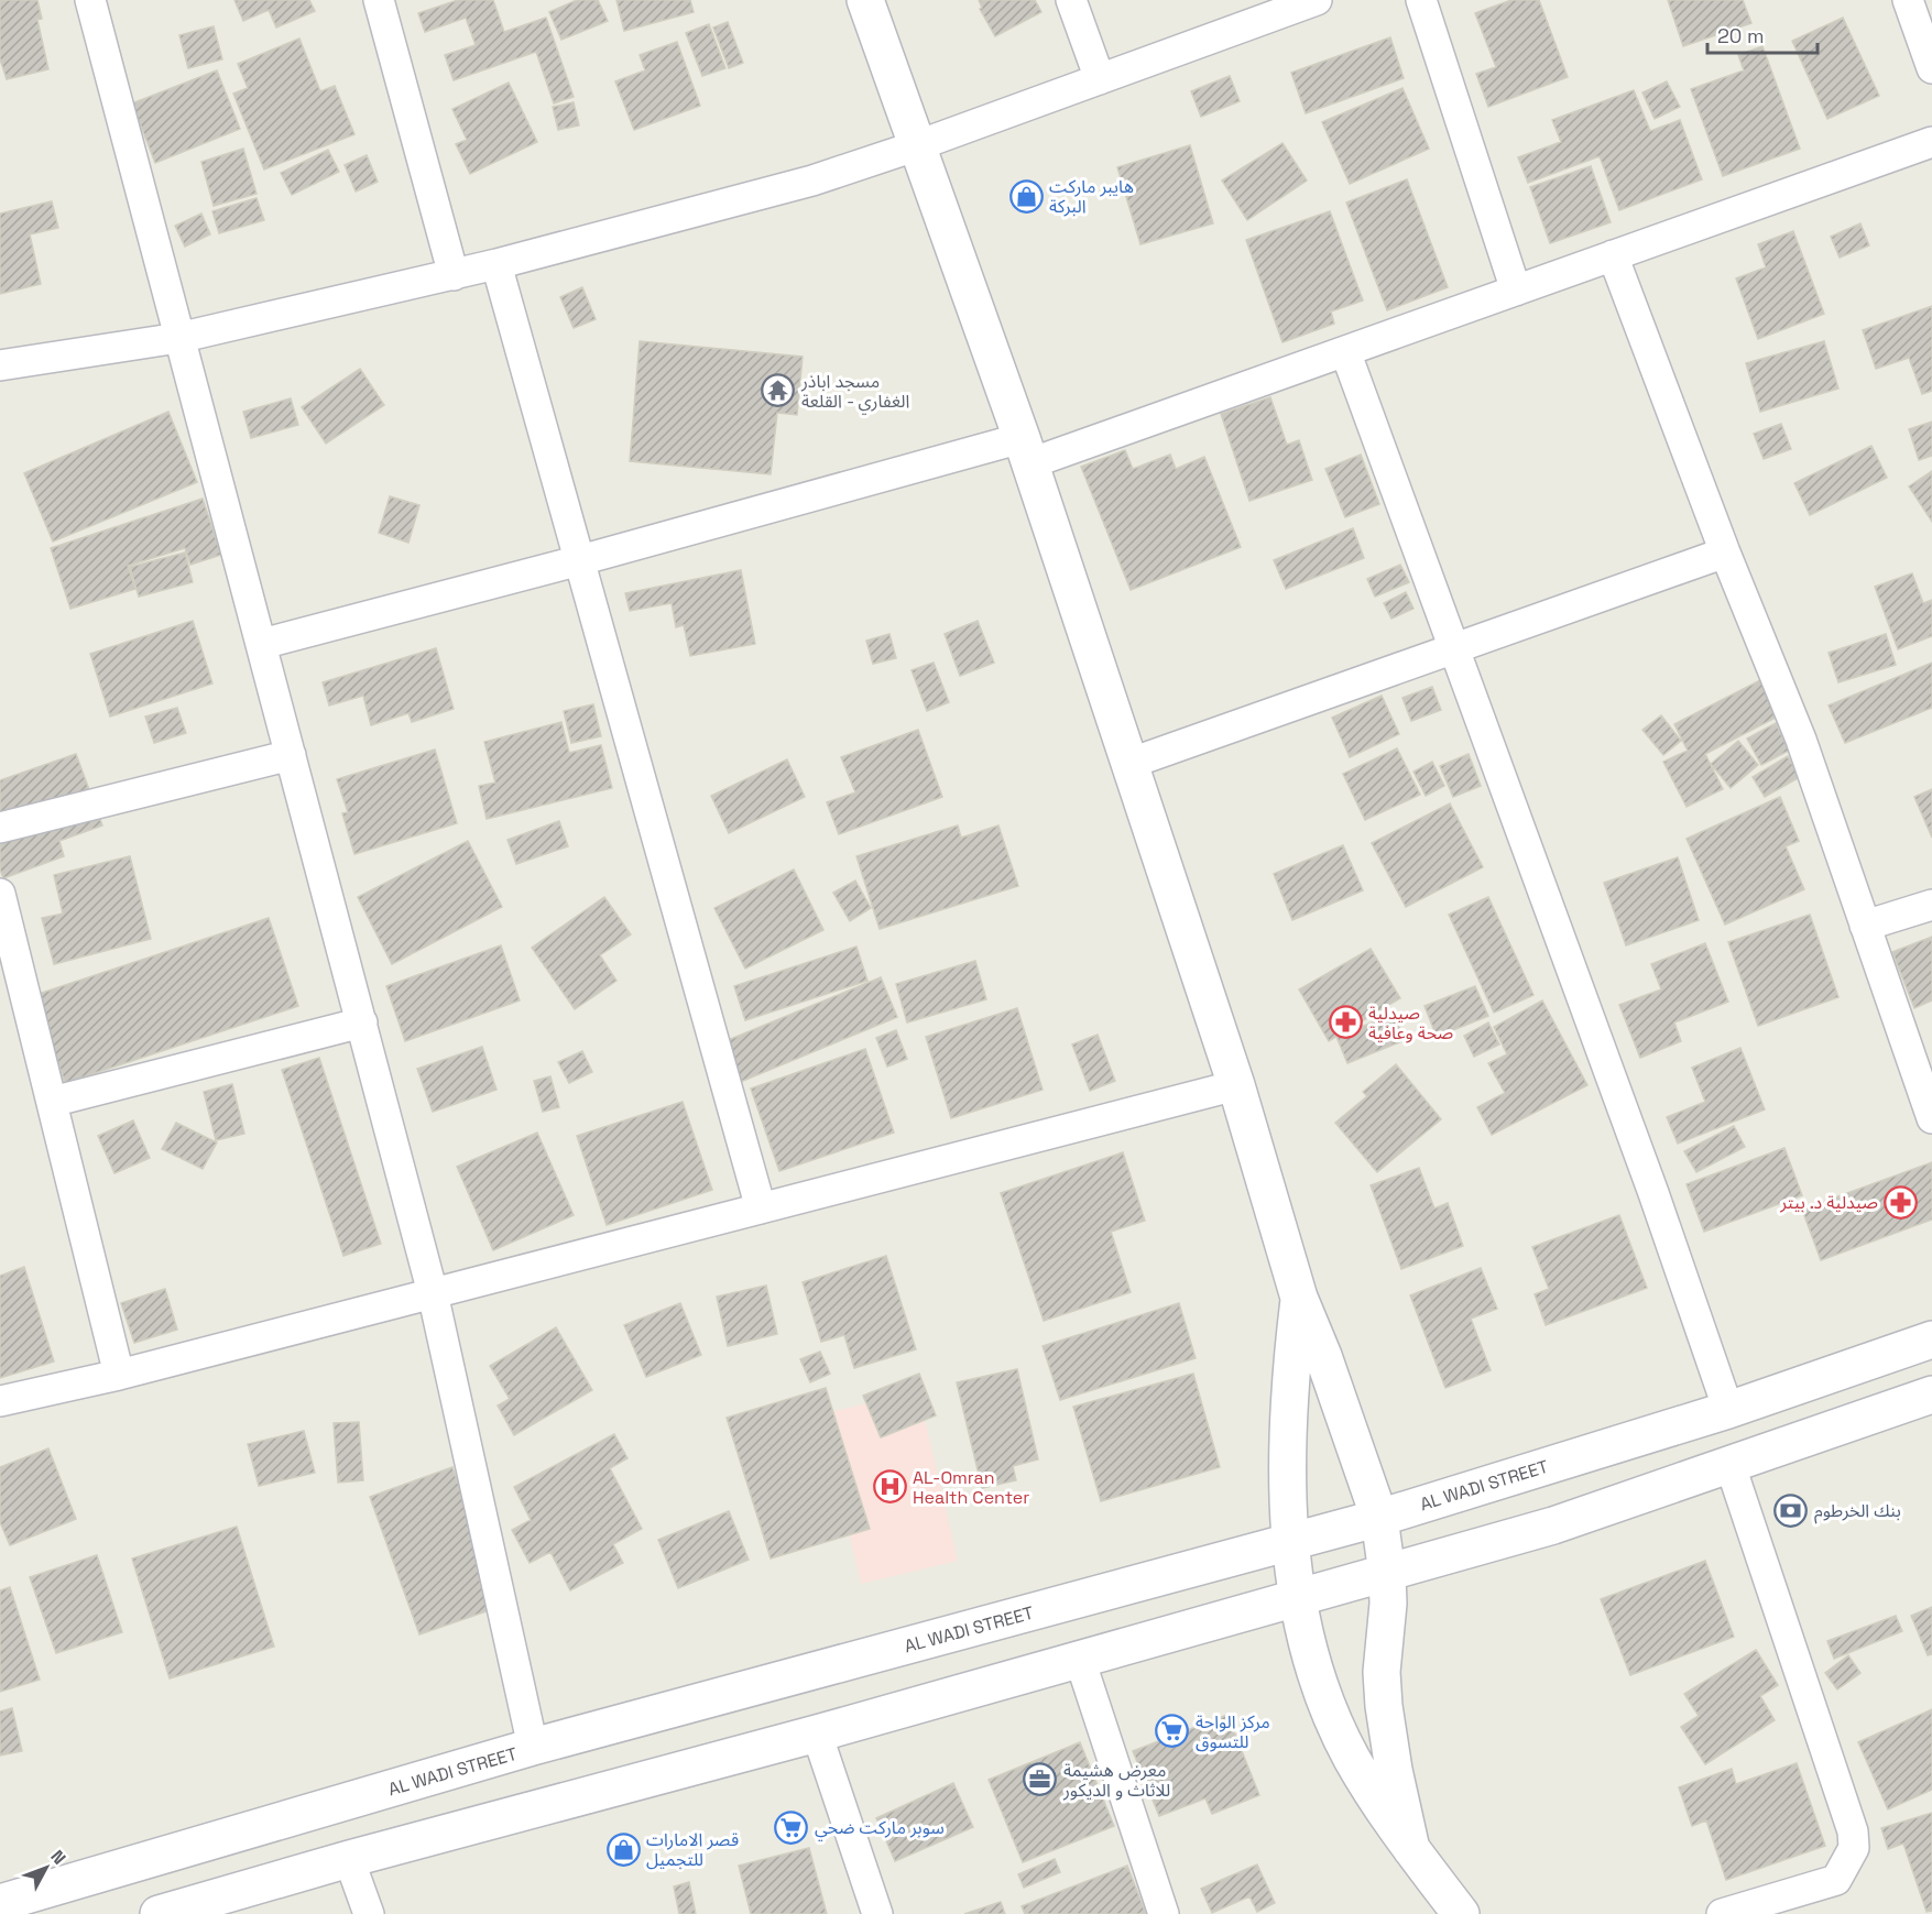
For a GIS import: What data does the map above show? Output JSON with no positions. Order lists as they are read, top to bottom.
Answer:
{
  "streets": {
    "main road": ["AL WADI STREET"]
  },
  "places": {
    "shop": ["هايبر ماركت البركة", "قصر الامارات للتجميل"],
    "temple": ["مسجد اباذر الغفاري - القلعة"],
    "pharmacy": ["صيدلية صحة وعافية", "صيدلية د. بيتر"],
    "hospital": ["AL-Omran Health Center"],
    "bank": ["بنك الخرطوم"],
    "supermarket": ["مركز الواحة للتسوق", "سوبر ماركت ضحي"],
    "office": ["معرض هشيمة للاثاث و الديكور"]
  },
  "scale_bar": "20 m",
  "north": "top right"
}
